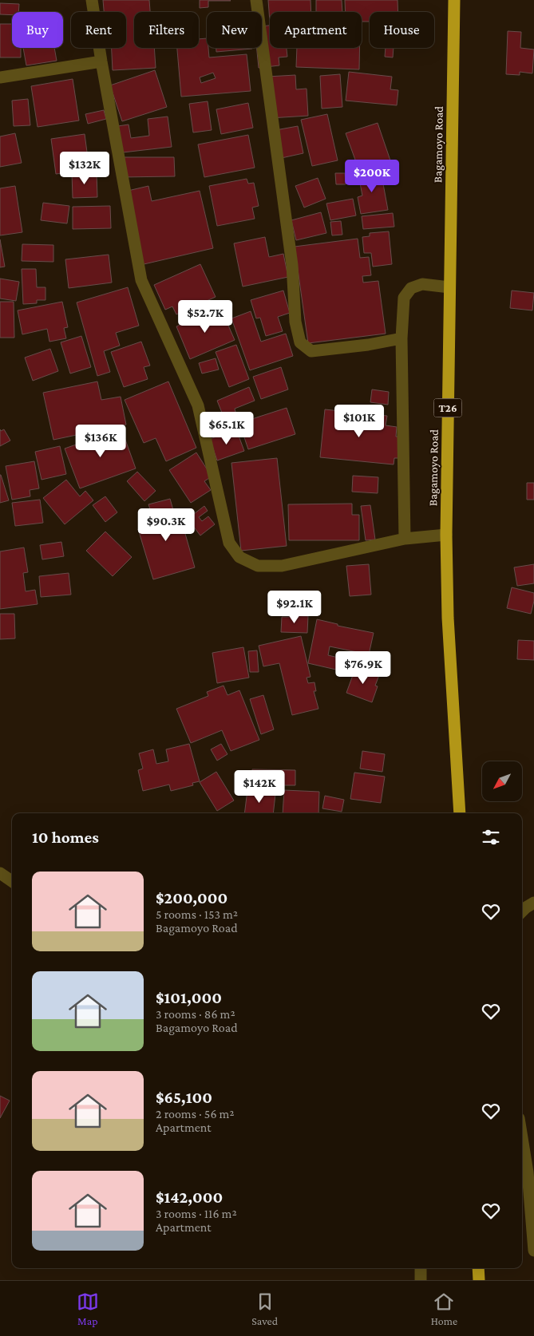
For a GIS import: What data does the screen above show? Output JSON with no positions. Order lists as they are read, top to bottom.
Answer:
{
  "streets": {
    "highway": ["Bagamoyo Road", "T26"]
  },
  "north": "bottom left",
  "page": {
    "chip": [
      "Buy",
      "Rent",
      "Filters",
      "New",
      "Apartment",
      "House"
    ],
    "price": [
      "$132K",
      "$200K",
      "$52.7K",
      "$101K",
      "$65.1K",
      "$136K",
      "$90.3K",
      "$92.1K",
      "$76.9K",
      "$142K"
    ],
    "heading": "10 homes",
    "list": [
      {
        "name": "$200,000",
        "note": "5 rooms · 153 m² · Bagamoyo Road"
      },
      {
        "name": "$101,000",
        "note": "3 rooms · 86 m² · Bagamoyo Road"
      },
      {
        "name": "$65,100",
        "note": "2 rooms · 56 m² · Apartment"
      },
      {
        "name": "$142,000",
        "note": "3 rooms · 116 m² · Apartment"
      }
    ],
    "tabs": ["Map", "Saved", "Home"]
  }
}
